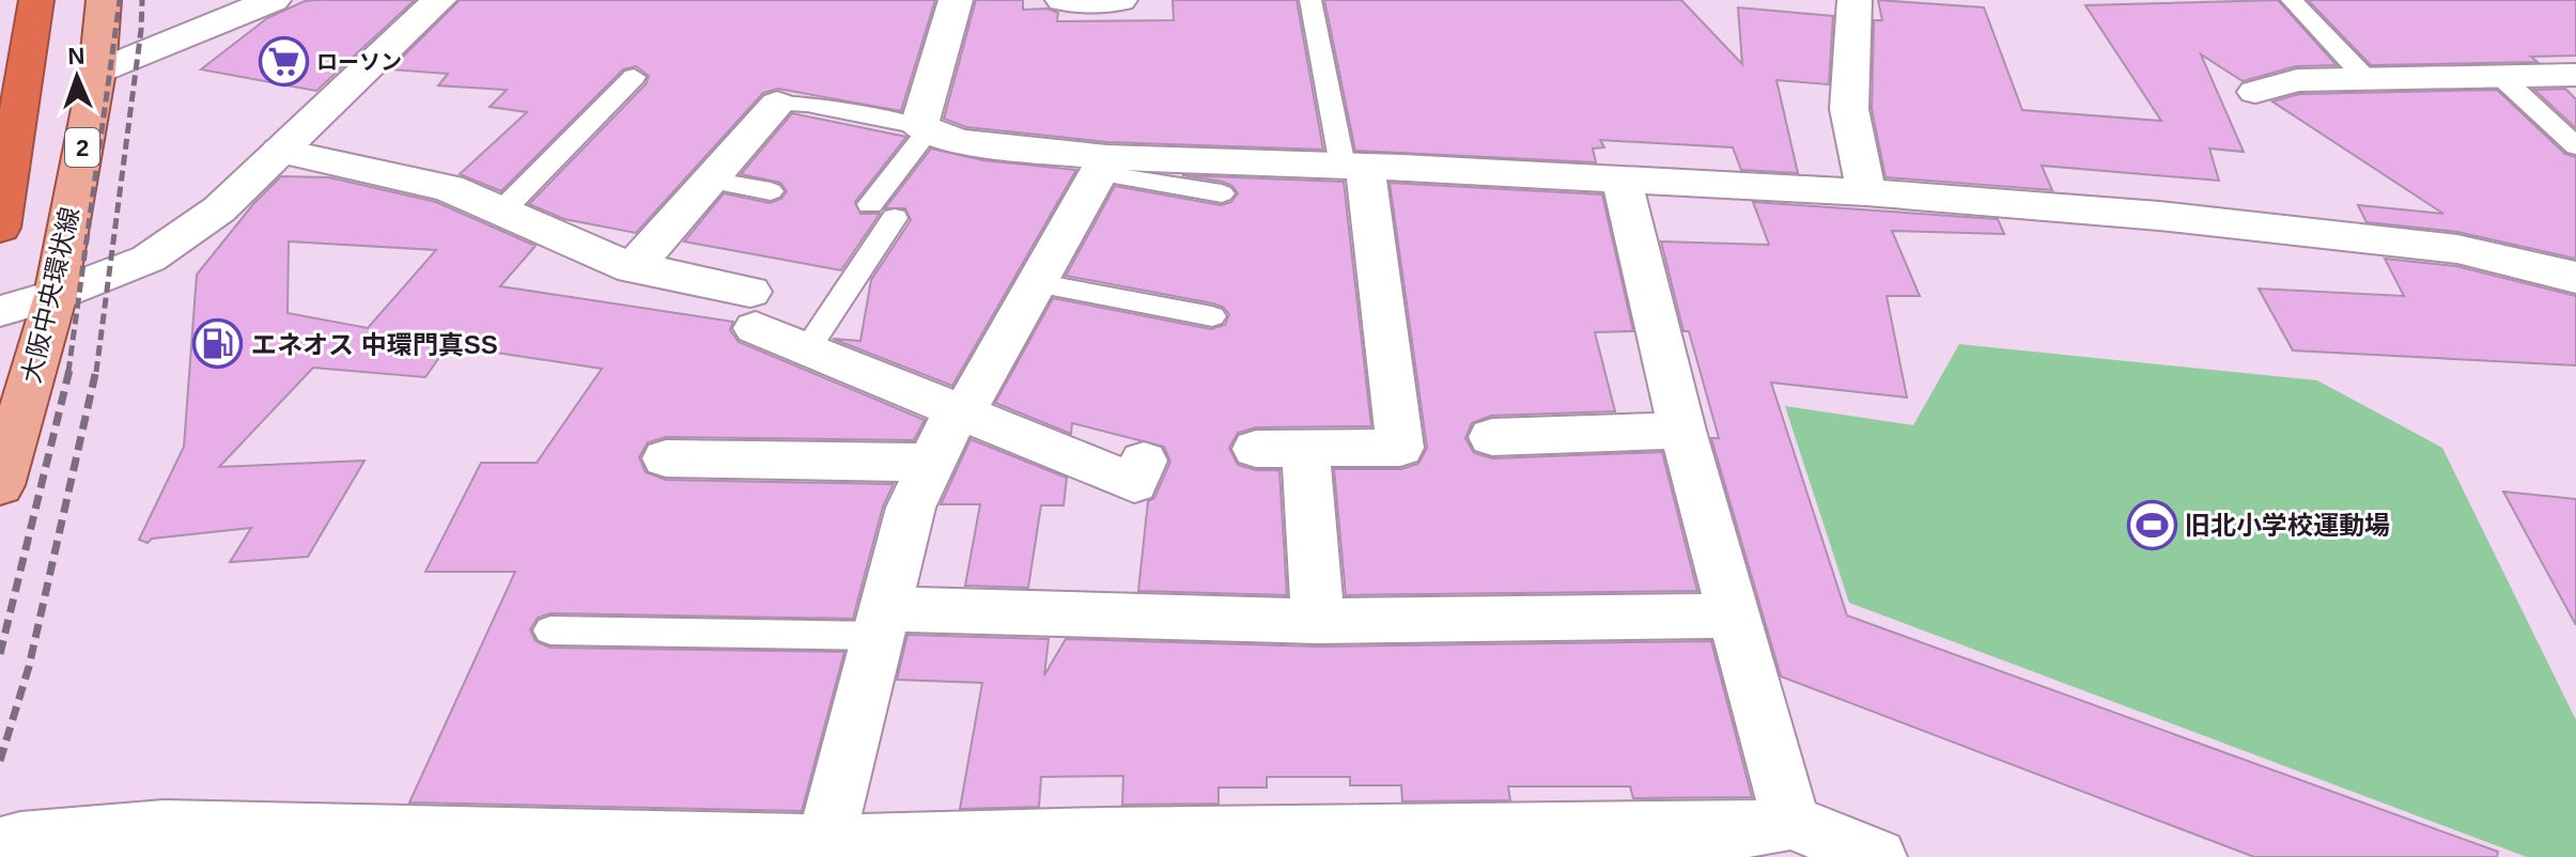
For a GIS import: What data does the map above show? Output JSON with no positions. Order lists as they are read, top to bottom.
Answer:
{
  "streets": {
    "main road": ["2", "大阪中央環状線"]
  },
  "places": {
    "supermarket": ["ローソン"],
    "fuel station": ["エネオス 中環門真SS"],
    "sports": ["旧北小学校運動場"]
  },
  "north": "top"
}
